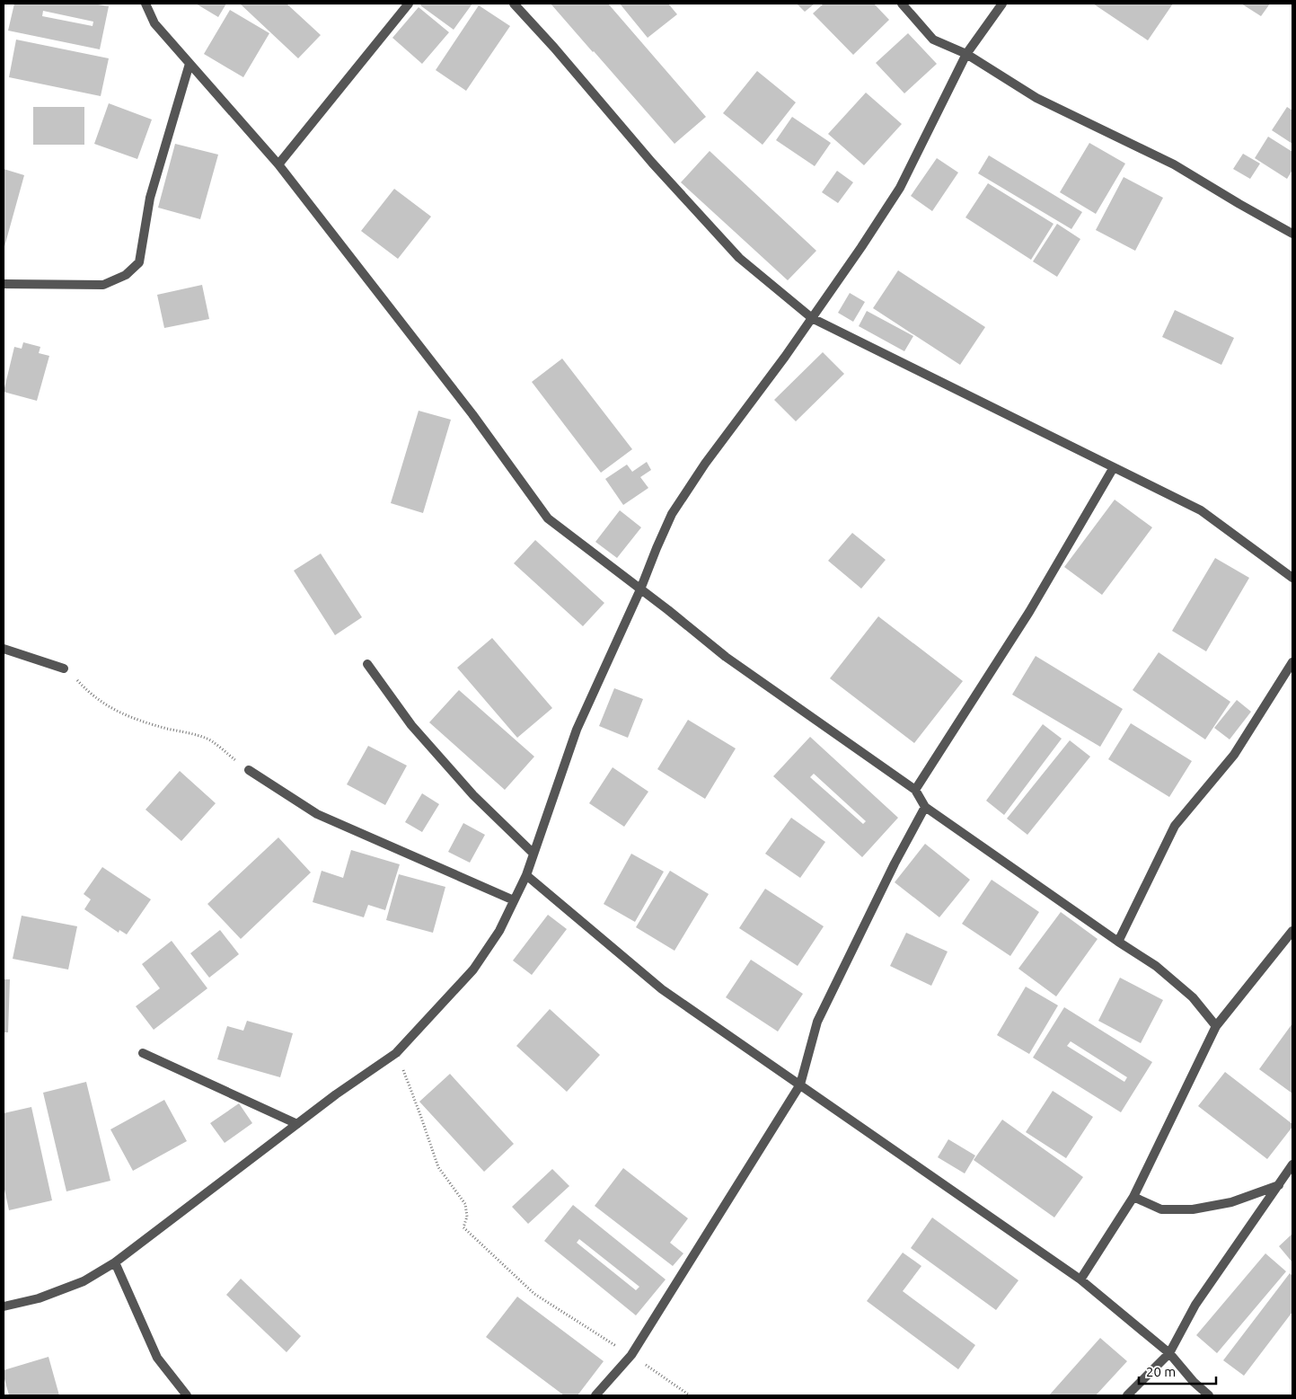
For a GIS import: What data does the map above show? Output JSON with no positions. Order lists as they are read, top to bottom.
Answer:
{
  "scale_bar": "20 m"
}
